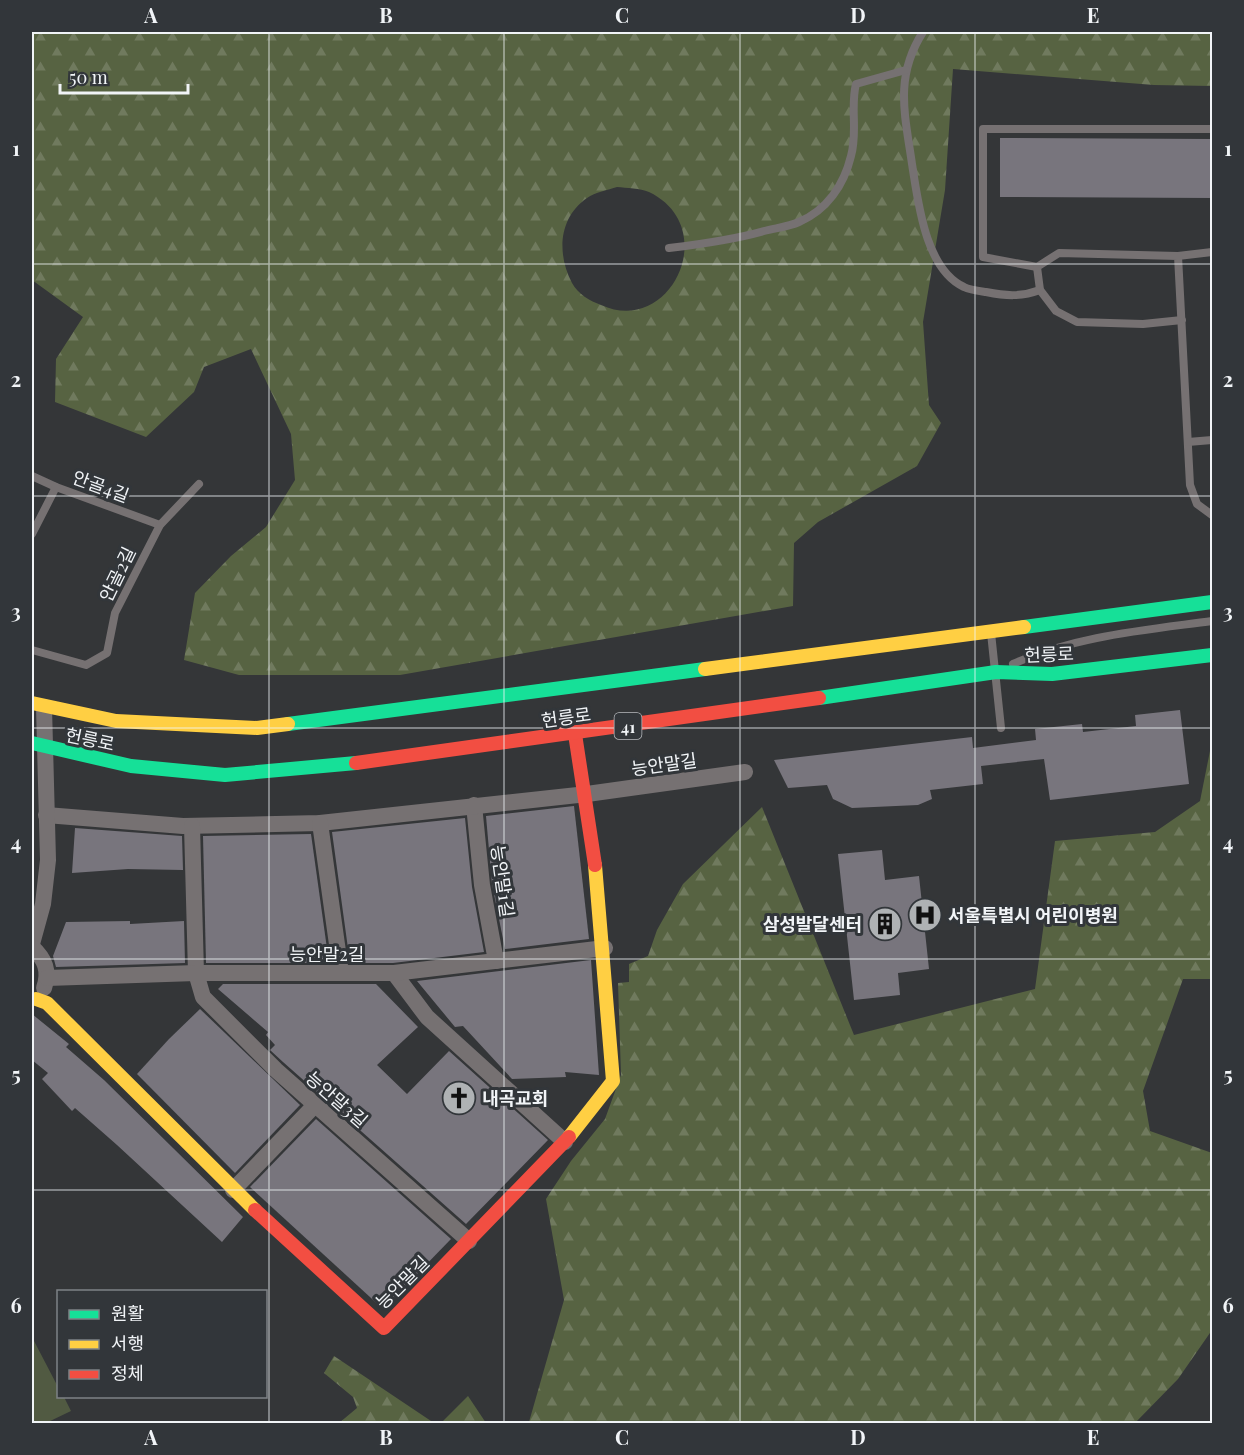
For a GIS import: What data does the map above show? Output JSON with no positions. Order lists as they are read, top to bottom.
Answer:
{
  "streets": {
    "main road": ["헌릉로", "41", "능안말길"],
    "street": ["능안말1길", "능안말2길", "능안말3길"],
    "lane": ["안골4길", "안골2길"]
  },
  "crossings": [
    ["안골4길", "안골2길"],
    ["헌릉로", "능안말길"],
    ["능안말길", "능안말2길"],
    ["능안말길", "능안말3길"],
    ["능안말1길", "능안말2길"],
    ["능안말2길", "능안말3길"]
  ],
  "places": {
    "hospital": ["서울특별시 어린이병원"],
    "building": ["삼성발달센터"],
    "church": ["내곡교회"]
  },
  "legend": ["원활", "서행", "정체"],
  "scale_bar": "50 m",
  "grid": {
    "columns": [
      "A",
      "B",
      "C",
      "D",
      "E"
    ],
    "rows": [
      "1",
      "2",
      "3",
      "4",
      "5",
      "6"
    ]
  }
}
